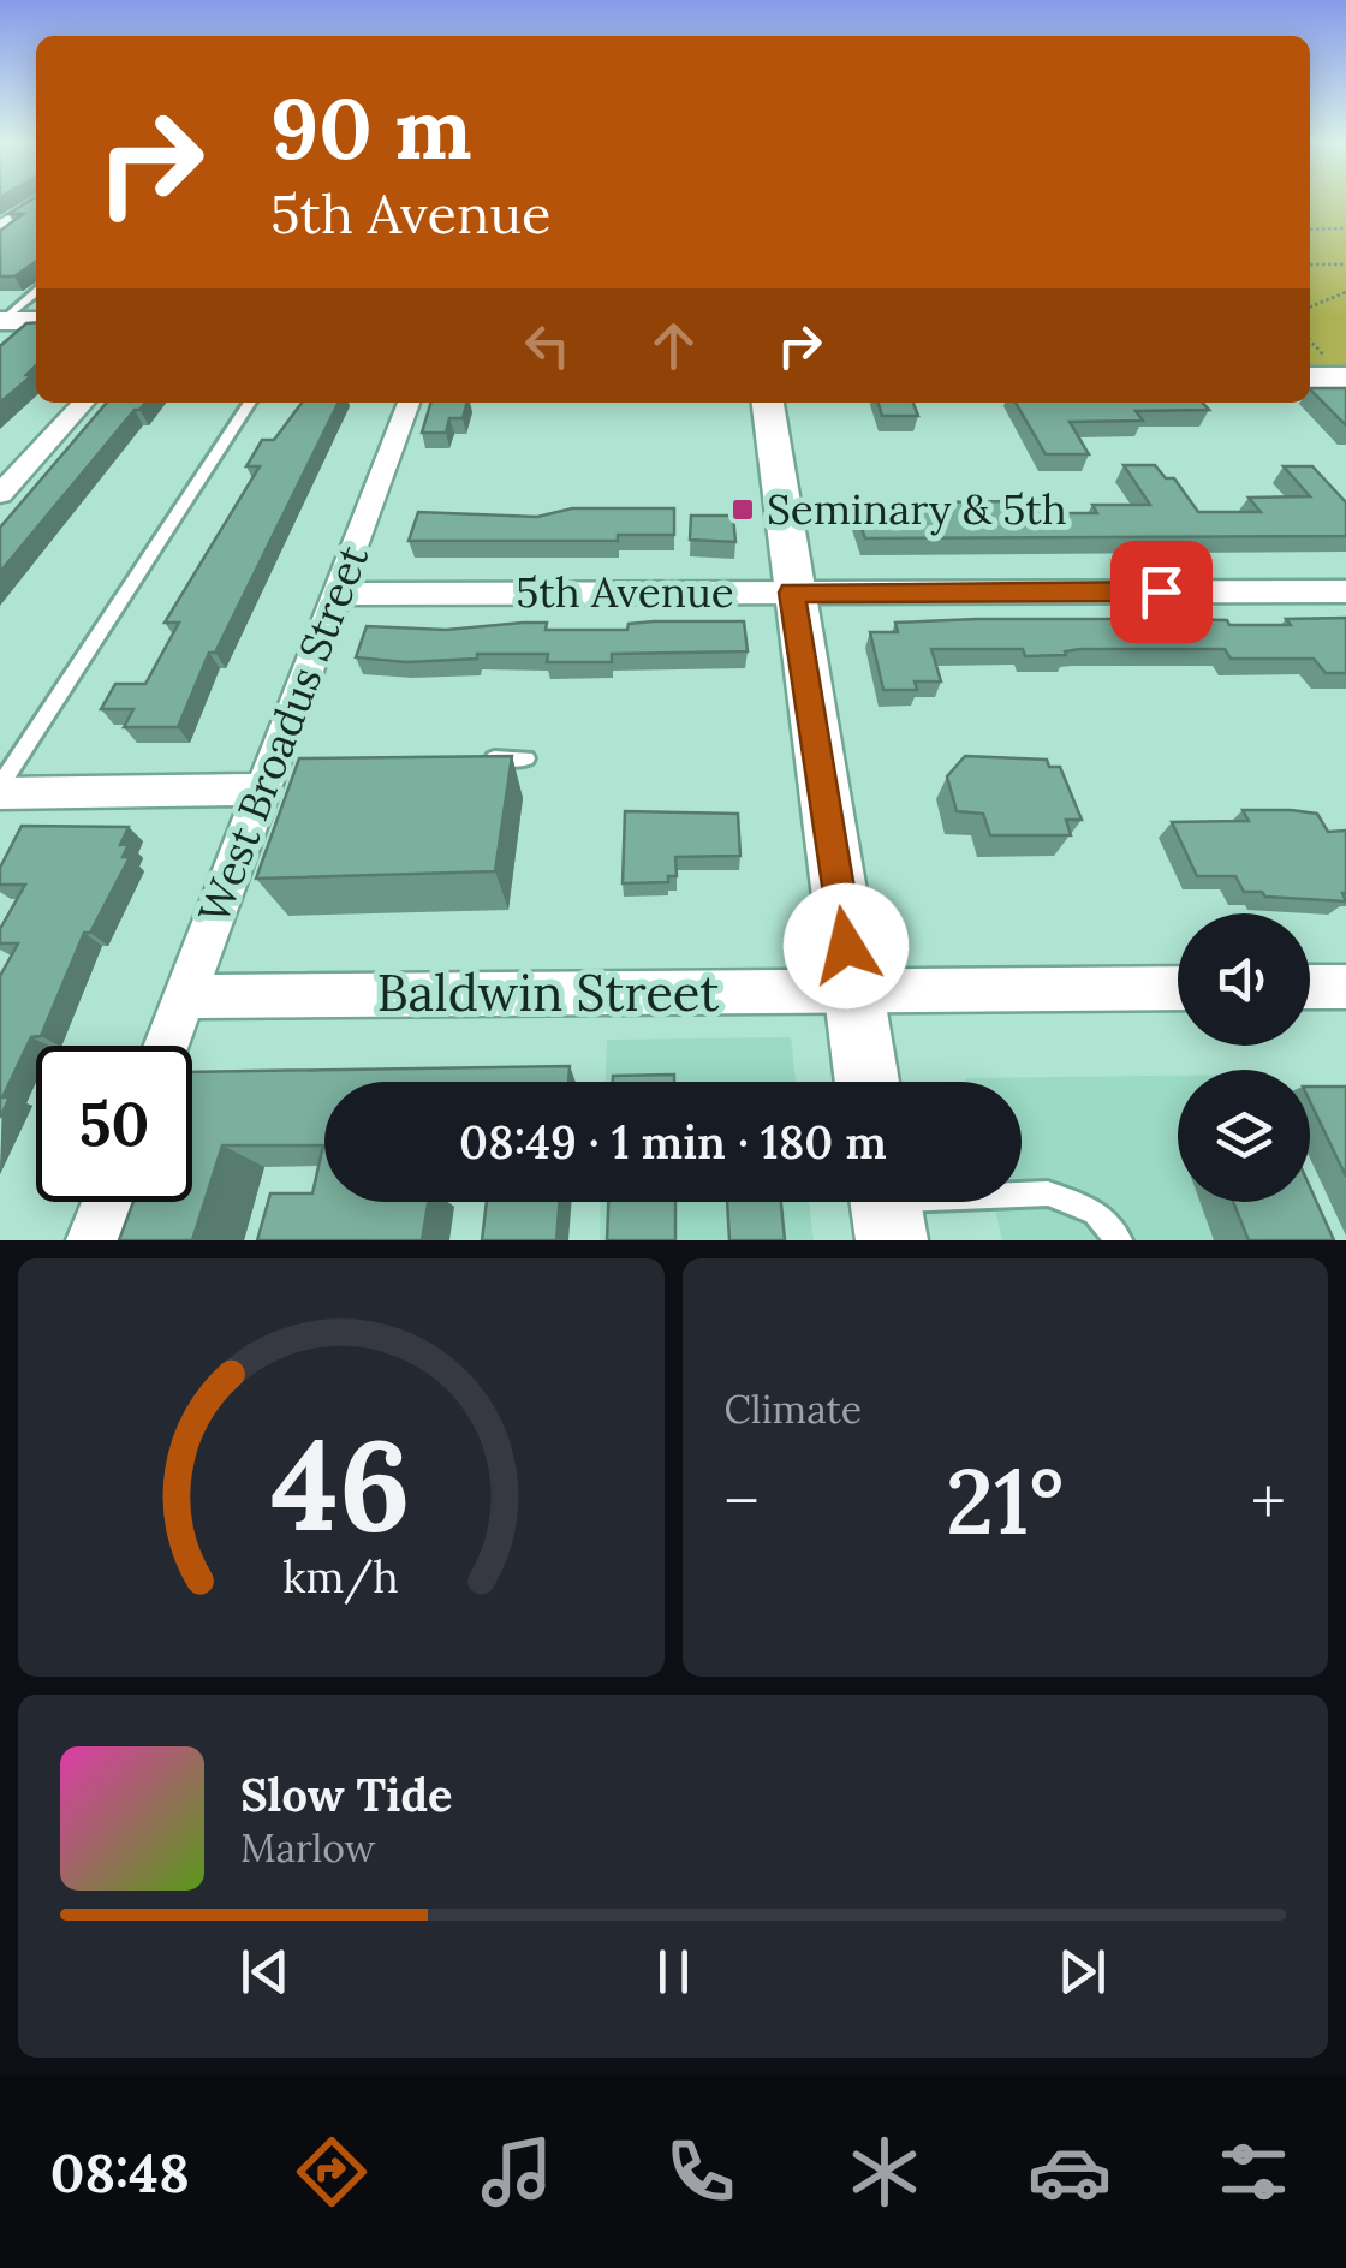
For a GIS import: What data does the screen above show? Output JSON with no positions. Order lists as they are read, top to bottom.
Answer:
{
  "streets": {
    "street": ["5th Avenue", "West Broadus Street", "Baldwin Street"]
  },
  "crossings": [
    ["5th Avenue", "West Broadus Street"],
    ["West Broadus Street", "Baldwin Street"]
  ],
  "places": {
    "transit": ["Seminary & 5th"]
  },
  "page": {
    "turn": ["90 m", "5th Avenue"],
    "limit": "50",
    "trip": "08:49 · 1 min · 180 m",
    "tile": "Climate",
    "heat": ["−", "21°", "+"],
    "song": ["Slow Tide", "Marlow"],
    "tabs": "08:48",
    "gauge": ["46", "km/h"]
  }
}
